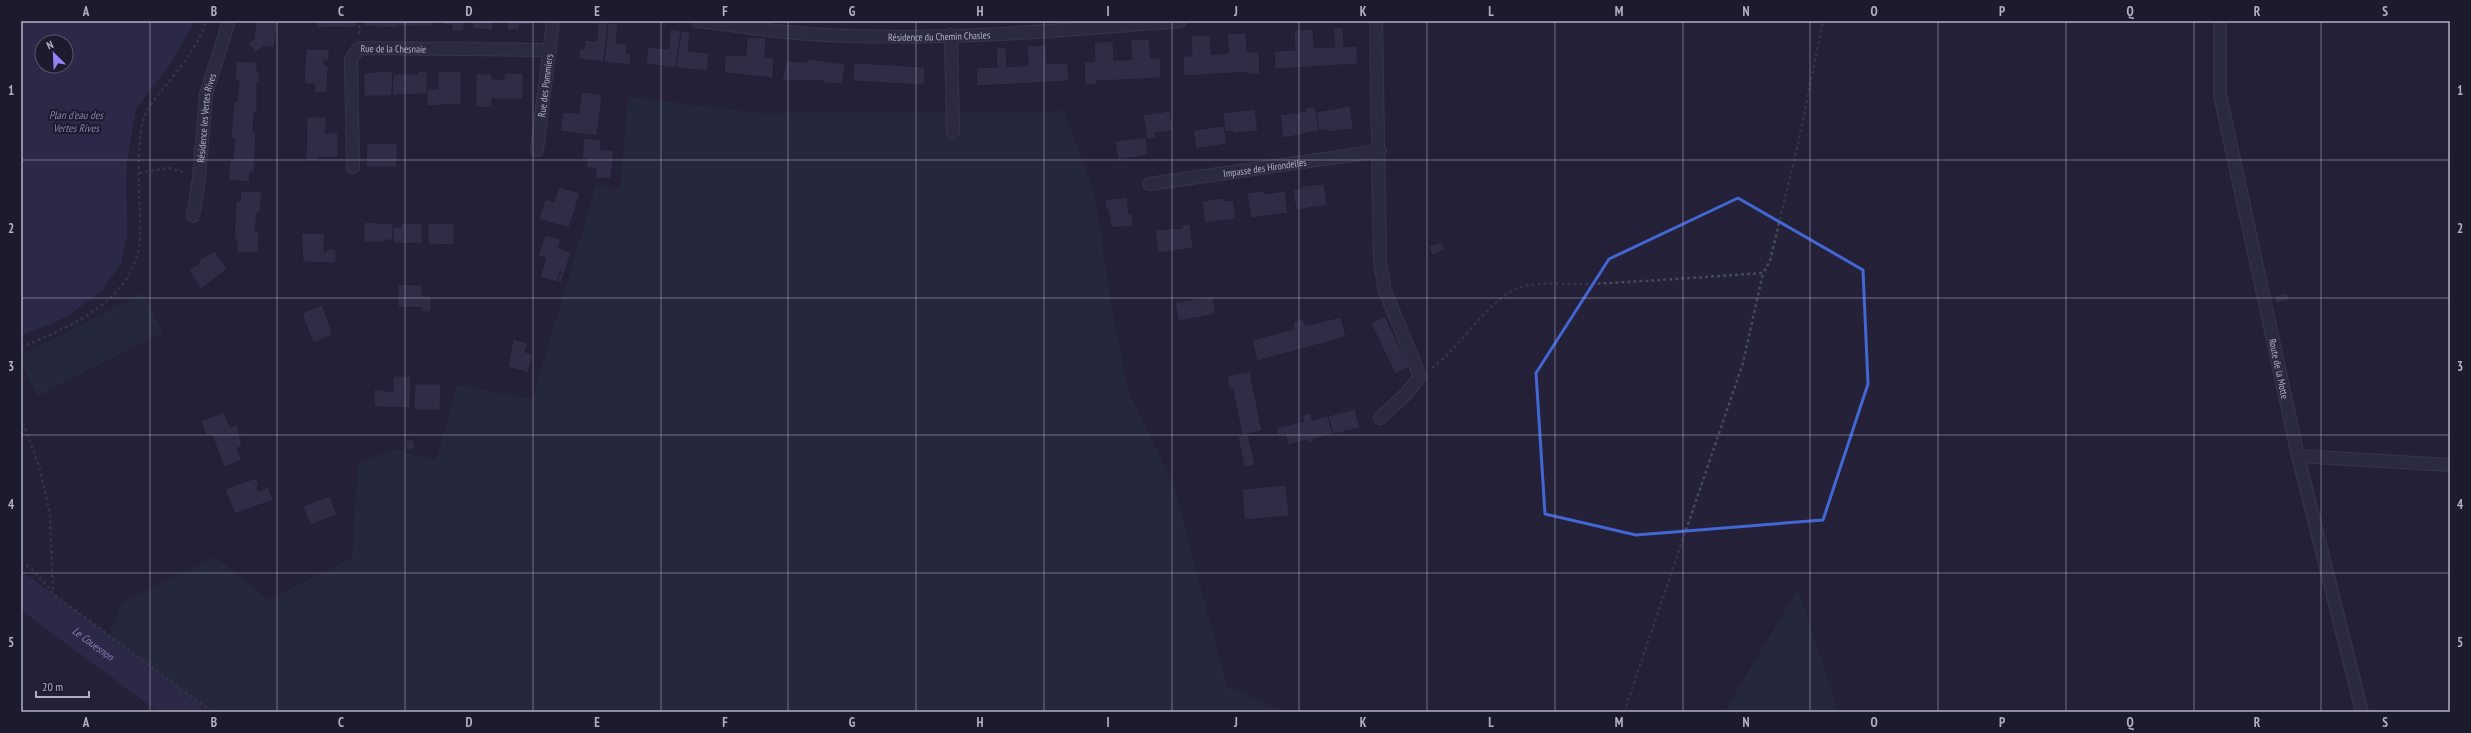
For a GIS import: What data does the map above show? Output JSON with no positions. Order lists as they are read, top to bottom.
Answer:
{
  "streets": {
    "street": [
      "Résidence du Chemin Chasles",
      "Rue de la Chesnaie",
      "Rue des Pommiers",
      "Résidence les Vertes Rives",
      "Impasse des Hirondelles",
      "Route de la Motte"
    ]
  },
  "crossings": [
    ["Rue de la Chesnaie", "Rue des Pommiers"]
  ],
  "water": ["Plan d'eau des Vertes Rives", "Le Couesnon"],
  "scale_bar": "20 m",
  "north": "top left",
  "grid": {
    "columns": [
      "A",
      "B",
      "C",
      "D",
      "E",
      "F",
      "G",
      "H",
      "I",
      "J",
      "K",
      "L",
      "M",
      "N",
      "O",
      "P",
      "Q",
      "R",
      "S"
    ],
    "rows": [
      "1",
      "2",
      "3",
      "4",
      "5"
    ]
  }
}
